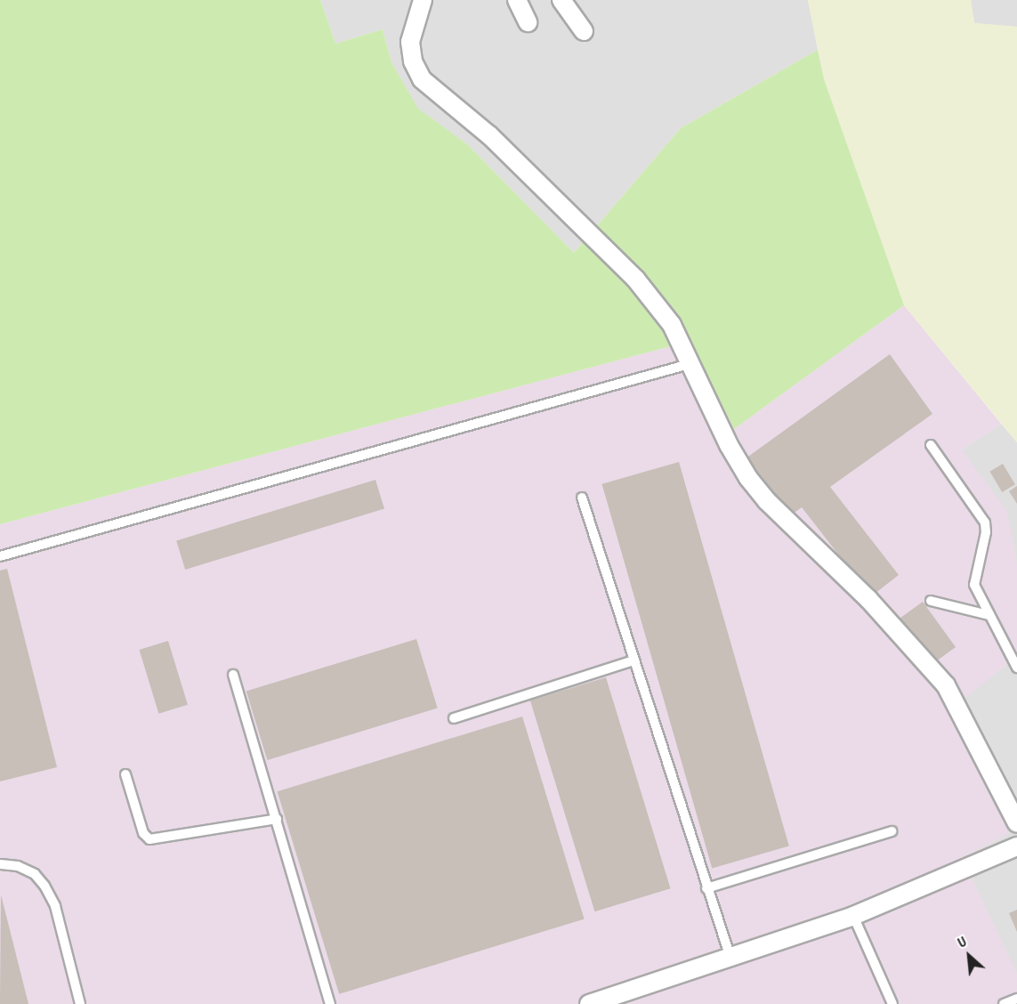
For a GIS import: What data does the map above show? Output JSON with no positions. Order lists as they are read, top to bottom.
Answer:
{
  "north": "top left"
}
